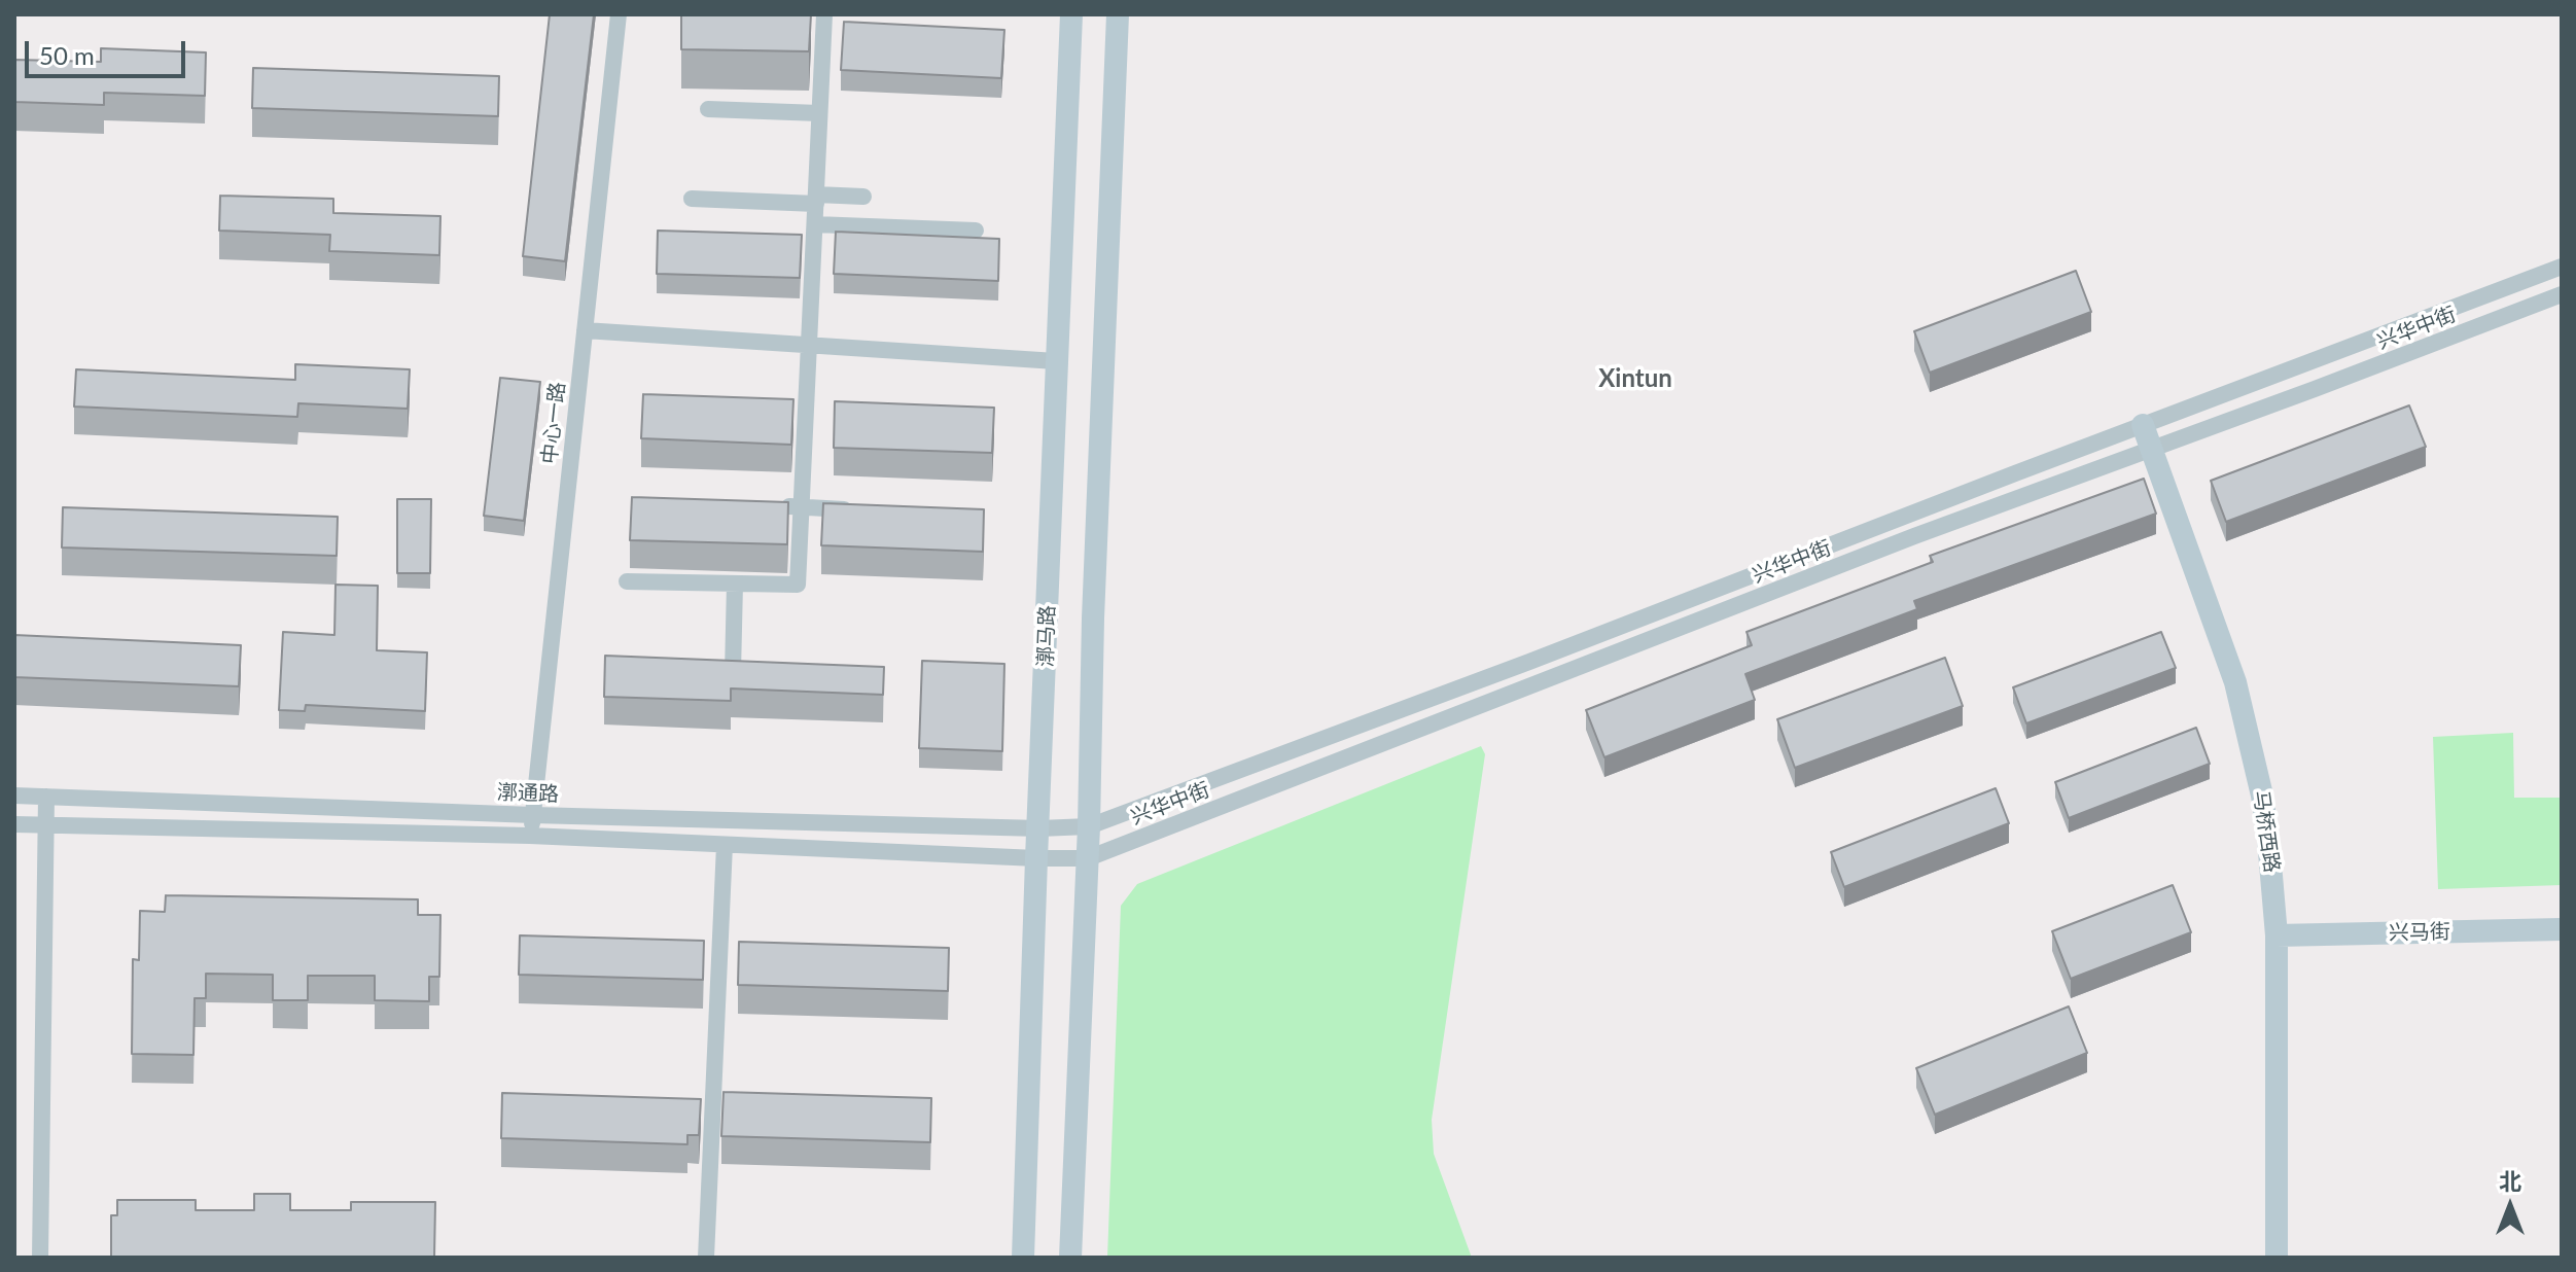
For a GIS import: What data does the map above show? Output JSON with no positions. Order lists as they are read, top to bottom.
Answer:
{
  "streets": {
    "main road": ["漷马路", "马桥西路", "兴马街"],
    "street": ["兴华中街", "中心一路", "漷通路"]
  },
  "crossings": [
    ["兴华中街", "漷马路"],
    ["兴华中街", "漷通路"],
    ["兴华中街", "马桥西路"],
    ["中心一路", "漷通路"],
    ["漷马路", "漷通路"],
    ["马桥西路", "兴马街"]
  ],
  "districts": ["Xintun"],
  "scale_bar": "50 m",
  "north": "top"
}
